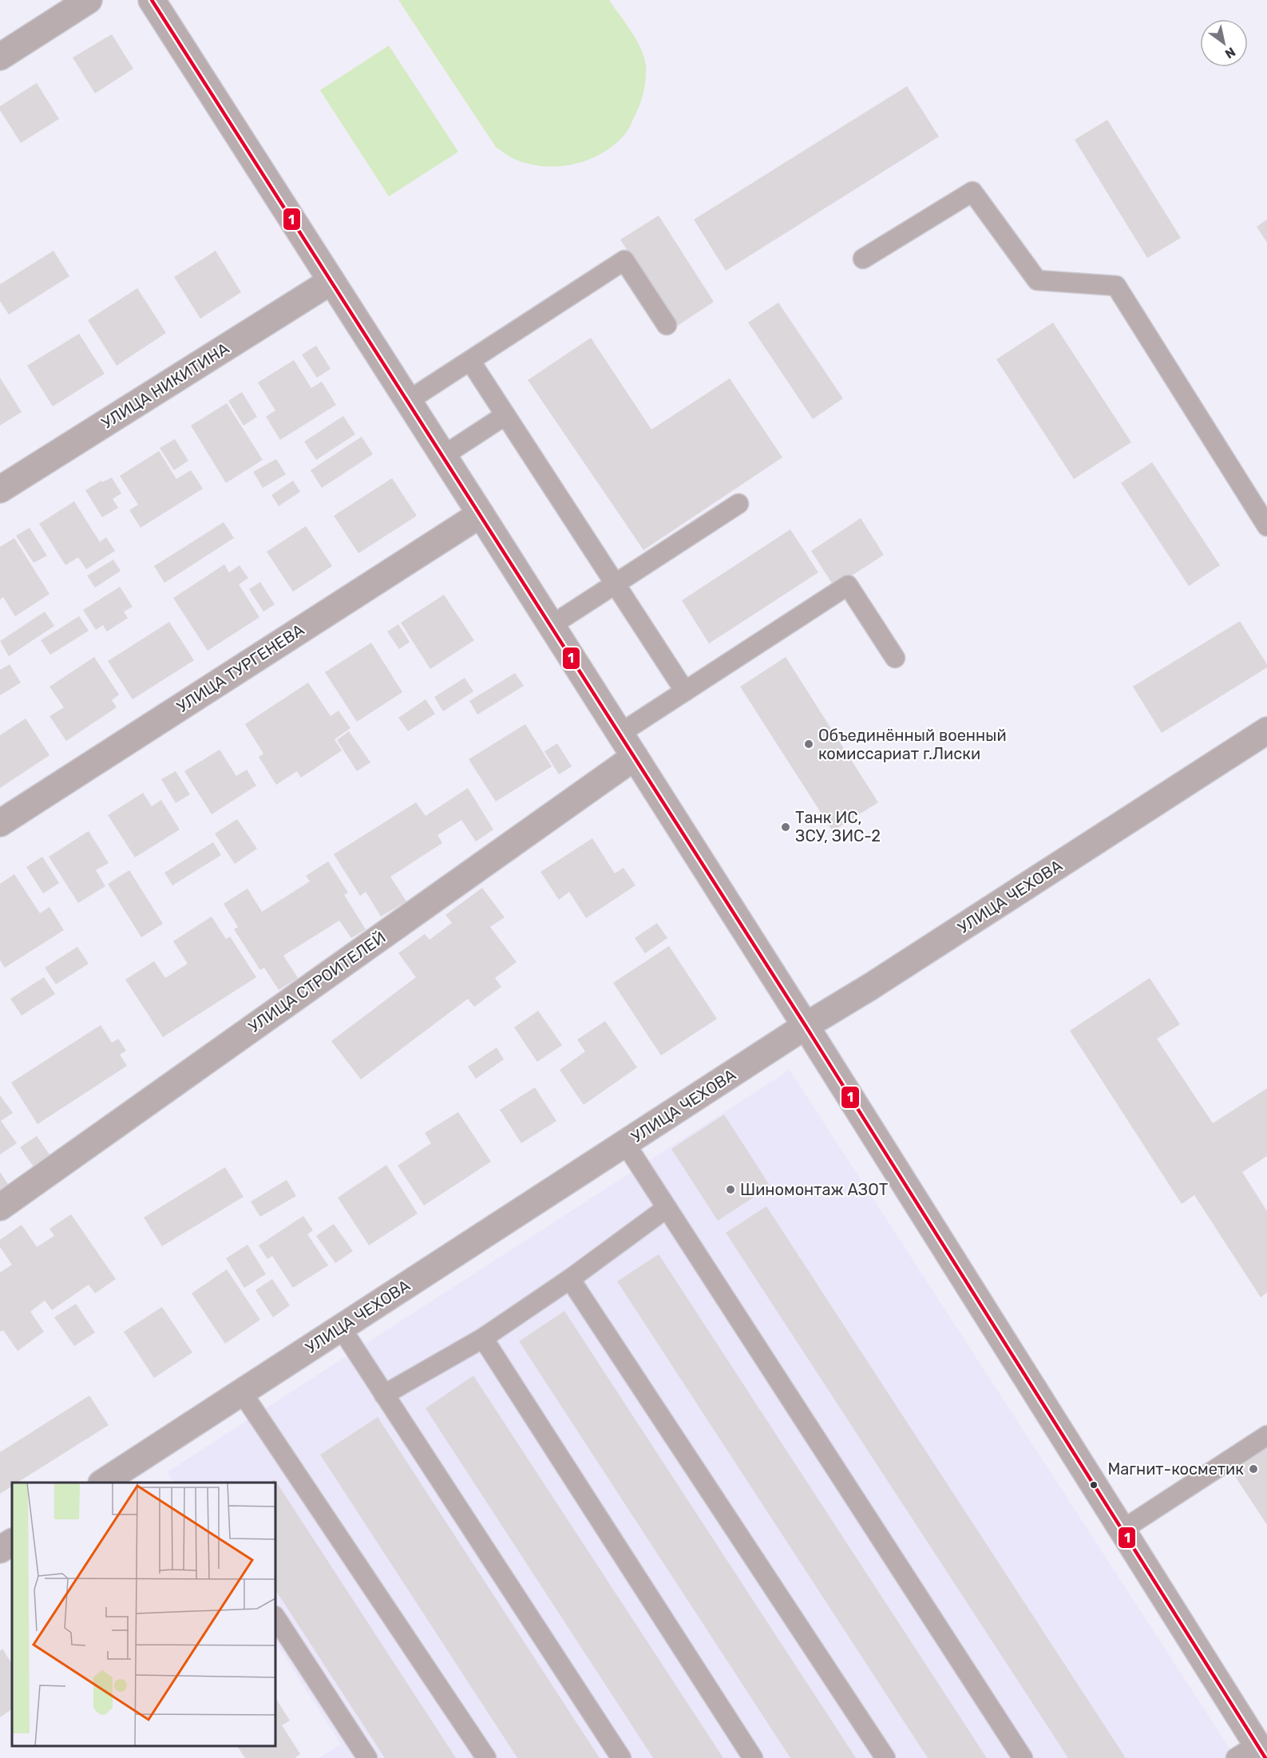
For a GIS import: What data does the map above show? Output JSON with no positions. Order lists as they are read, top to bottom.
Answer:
{
  "streets": {
    "street": [
      "УЛИЦА НИКИТИНА",
      "УЛИЦА ТУРГЕНЕВА",
      "УЛИЦА ЧЕХОВА",
      "УЛИЦА СТРОИТЕЛЕЙ"
    ]
  },
  "places": [
    "Объединённый военный комиссариат г.Лиски",
    "Танк ИС, ЗСУ, ЗИС-2",
    "Шиномонтаж АЗОТ",
    "Магнит-косметик"
  ],
  "lines": ["transit line 1"],
  "north": "bottom right"
}
